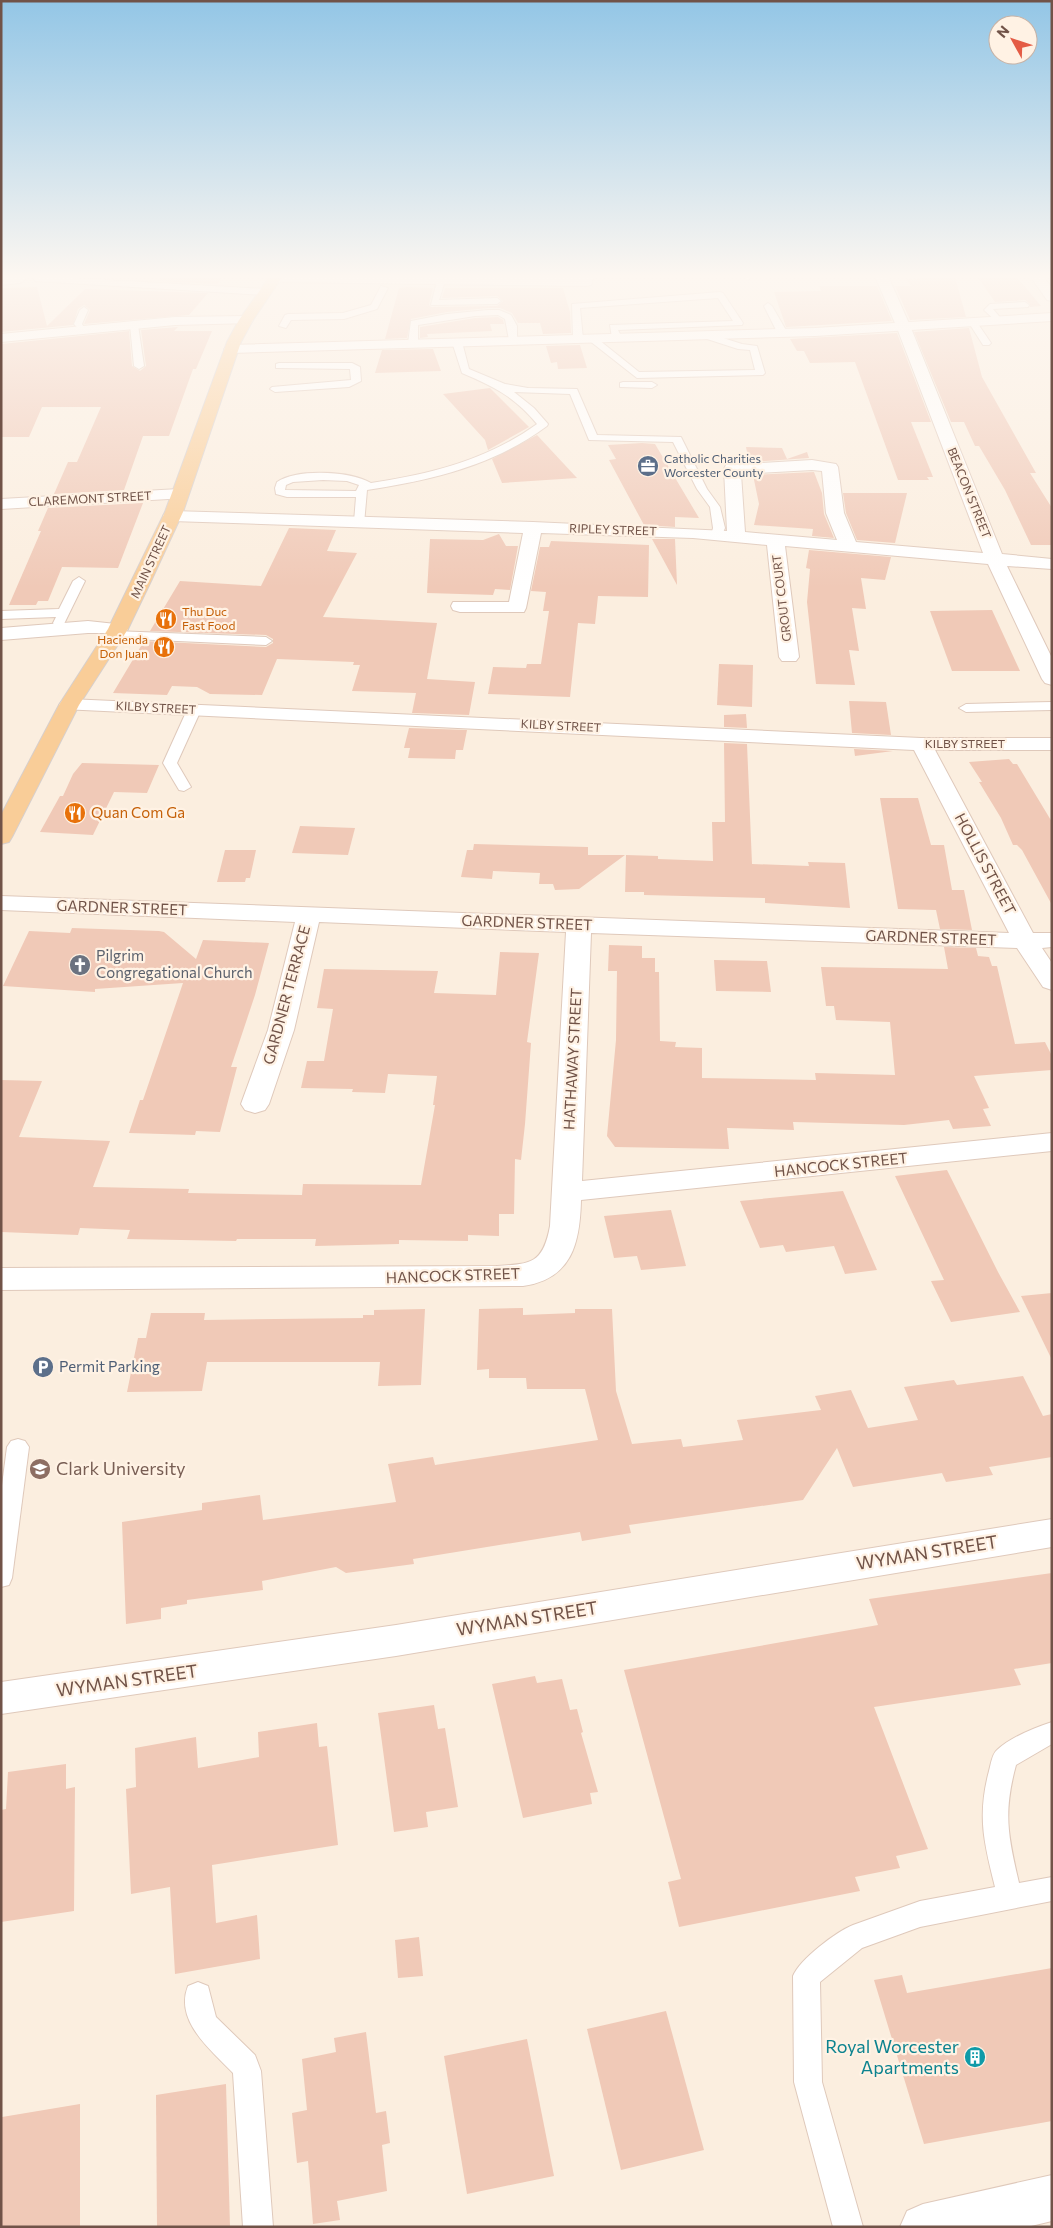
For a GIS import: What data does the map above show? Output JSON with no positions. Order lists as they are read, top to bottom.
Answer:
{
  "streets": {
    "main road": ["MAIN STREET"],
    "street": [
      "BEACON STREET",
      "CLAREMONT STREET",
      "RIPLEY STREET",
      "GROUT COURT",
      "KILBY STREET",
      "HOLLIS STREET",
      "GARDNER STREET",
      "GARDNER TERRACE",
      "HATHAWAY STREET",
      "HANCOCK STREET",
      "WYMAN STREET"
    ]
  },
  "crossings": [
    ["BEACON STREET", "RIPLEY STREET"],
    ["CLAREMONT STREET", "MAIN STREET"],
    ["RIPLEY STREET", "MAIN STREET"],
    ["RIPLEY STREET", "GROUT COURT"],
    ["MAIN STREET", "KILBY STREET"],
    ["KILBY STREET", "HOLLIS STREET"],
    ["HOLLIS STREET", "GARDNER STREET"],
    ["GARDNER STREET", "GARDNER TERRACE"],
    ["GARDNER STREET", "HATHAWAY STREET"],
    ["HATHAWAY STREET", "HANCOCK STREET"]
  ],
  "places": {
    "office": ["Catholic Charities Worcester County"],
    "restaurant": ["Thu Duc Fast Food", "Hacienda Don Juan", "Quan Com Ga"],
    "church": ["Pilgrim Congregational Church"],
    "parking": ["Permit Parking"],
    "school or university": ["Clark University"],
    "building": ["Royal Worcester Apartments"]
  },
  "north": "top left"
}
